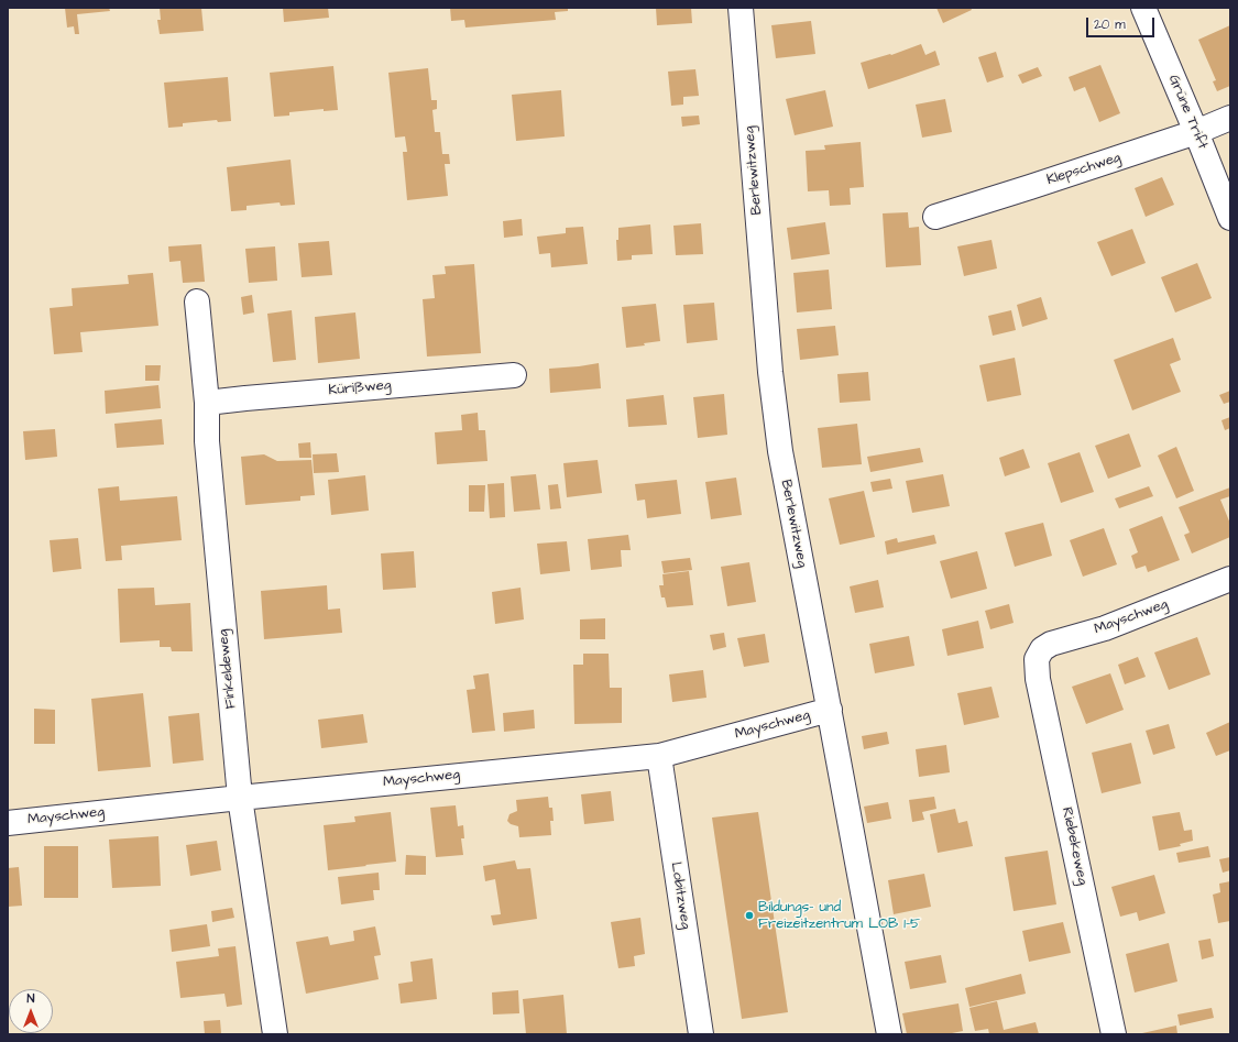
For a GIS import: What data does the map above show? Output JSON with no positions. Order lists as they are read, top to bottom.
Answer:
{
  "streets": {
    "street": [
      "Grüne Trift",
      "Klepschweg",
      "Berlewitzweg",
      "Kürißweg",
      "Mayschweg",
      "Finkeldeweg",
      "Riebekeweg",
      "Lobitzweg"
    ]
  },
  "crossings": [
    ["Grüne Trift", "Klepschweg"],
    ["Berlewitzweg", "Mayschweg"],
    ["Kürißweg", "Finkeldeweg"],
    ["Mayschweg", "Finkeldeweg"],
    ["Mayschweg", "Riebekeweg"],
    ["Mayschweg", "Lobitzweg"]
  ],
  "places": ["Bildungs- und Freizeitzentrum LOB 1-5"],
  "scale_bar": "20 m",
  "north": "top"
}
